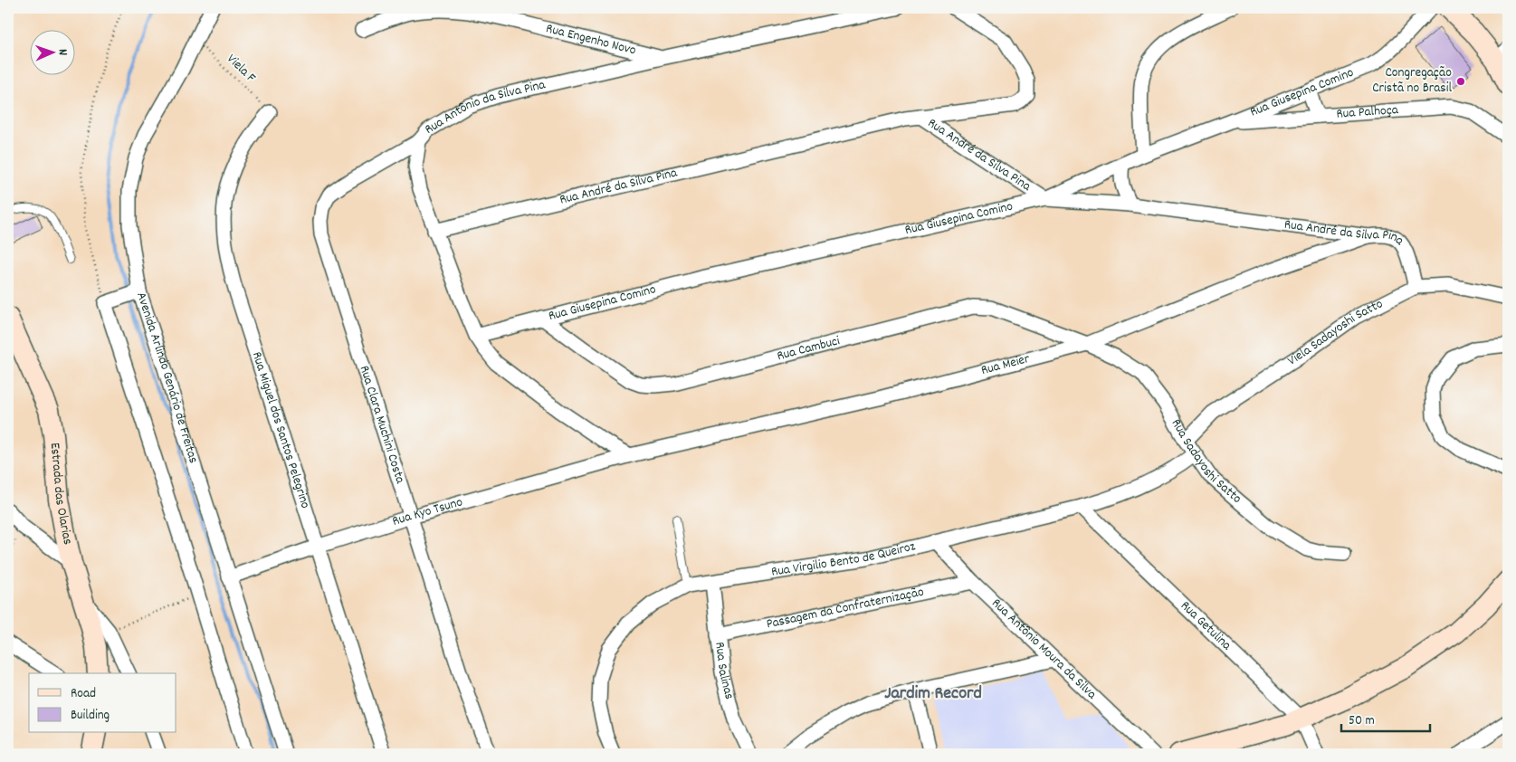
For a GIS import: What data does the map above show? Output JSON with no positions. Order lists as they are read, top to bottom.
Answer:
{
  "streets": {
    "main road": ["Estrada das Olarias"],
    "street": [
      "Rua Engenho Novo",
      "Rua Giusepina Comino",
      "Rua Antônio da Silva Pina",
      "Rua Palhoça",
      "Rua André da Silva Pina",
      "Viela Sadayoshi Satto",
      "Rua Cambuci",
      "Rua Meier",
      "Avenida Arlindo Genário de Freitas",
      "Rua Clara Muchini Costa",
      "Rua Miguel dos Santos Pelegrino",
      "Rua Sadayoshi Satto",
      "Rua Kyo Tsuno",
      "Rua Virgilio Bento de Queiroz",
      "Passagem da Confraternização",
      "Rua Getulina",
      "Rua Antônio Moura da Silva",
      "Rua Salinas"
    ],
    "path": ["Viela F"]
  },
  "crossings": [
    ["Rua Engenho Novo", "Rua Antônio da Silva Pina"],
    ["Viela F", "Avenida Arlindo Genário de Freitas"],
    ["Viela F", "Rua Miguel dos Santos Pelegrino"],
    ["Rua Giusepina Comino", "Rua Antônio da Silva Pina"],
    ["Rua Giusepina Comino", "Rua Palhoça"],
    ["Rua Giusepina Comino", "Rua André da Silva Pina"],
    ["Rua Giusepina Comino", "Rua Cambuci"],
    ["Rua Antônio da Silva Pina", "Rua André da Silva Pina"],
    ["Rua Antônio da Silva Pina", "Rua Meier"],
    ["Rua Antônio da Silva Pina", "Rua Clara Muchini Costa"],
    ["Rua Antônio da Silva Pina", "Rua Kyo Tsuno"],
    ["Rua André da Silva Pina", "Viela Sadayoshi Satto"],
    ["Rua André da Silva Pina", "Rua Meier"],
    ["Viela Sadayoshi Satto", "Rua Sadayoshi Satto"],
    ["Rua Cambuci", "Rua Meier"],
    ["Rua Cambuci", "Rua Sadayoshi Satto"],
    ["Rua Meier", "Rua Sadayoshi Satto"],
    ["Rua Meier", "Rua Kyo Tsuno"],
    ["Avenida Arlindo Genário de Freitas", "Rua Kyo Tsuno"],
    ["Rua Clara Muchini Costa", "Rua Kyo Tsuno"],
    ["Rua Miguel dos Santos Pelegrino", "Rua Kyo Tsuno"],
    ["Rua Sadayoshi Satto", "Rua Virgilio Bento de Queiroz"],
    ["Rua Virgilio Bento de Queiroz", "Rua Getulina"],
    ["Rua Virgilio Bento de Queiroz", "Rua Antônio Moura da Silva"],
    ["Rua Virgilio Bento de Queiroz", "Rua Salinas"],
    ["Passagem da Confraternização", "Rua Antônio Moura da Silva"],
    ["Passagem da Confraternização", "Rua Salinas"]
  ],
  "districts": ["Jardim Record"],
  "places": ["Congregação Cristã no Brasil"],
  "legend": ["Road", "Building"],
  "scale_bar": "50 m",
  "north": "right"
}
